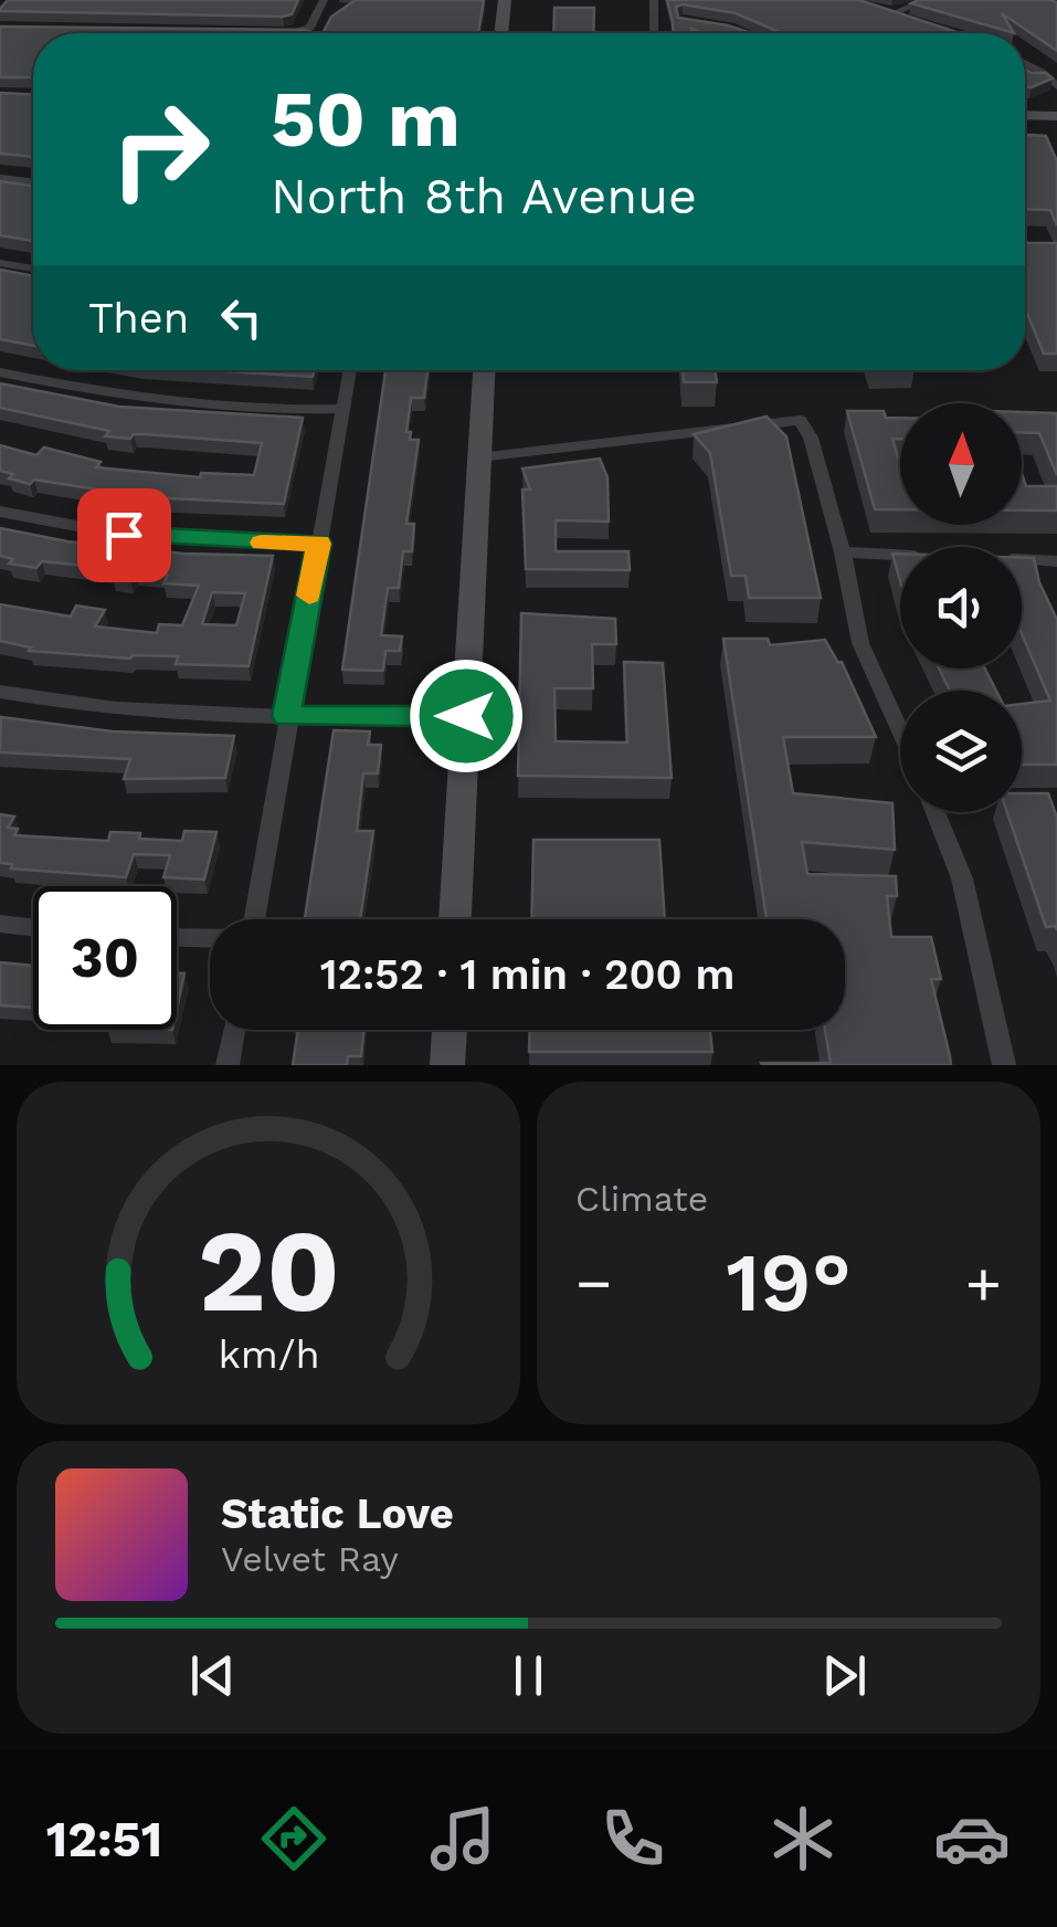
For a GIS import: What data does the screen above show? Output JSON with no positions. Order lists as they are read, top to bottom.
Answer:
{
  "north": "top",
  "page": {
    "turn": ["50 m", "North 8th Avenue"],
    "then": "Then",
    "limit": "30",
    "trip": "12:52 · 1 min · 200 m",
    "tile": "Climate",
    "heat": ["−", "19°", "+"],
    "song": ["Static Love", "Velvet Ray"],
    "tabs": "12:51",
    "gauge": ["20", "km/h"]
  }
}
